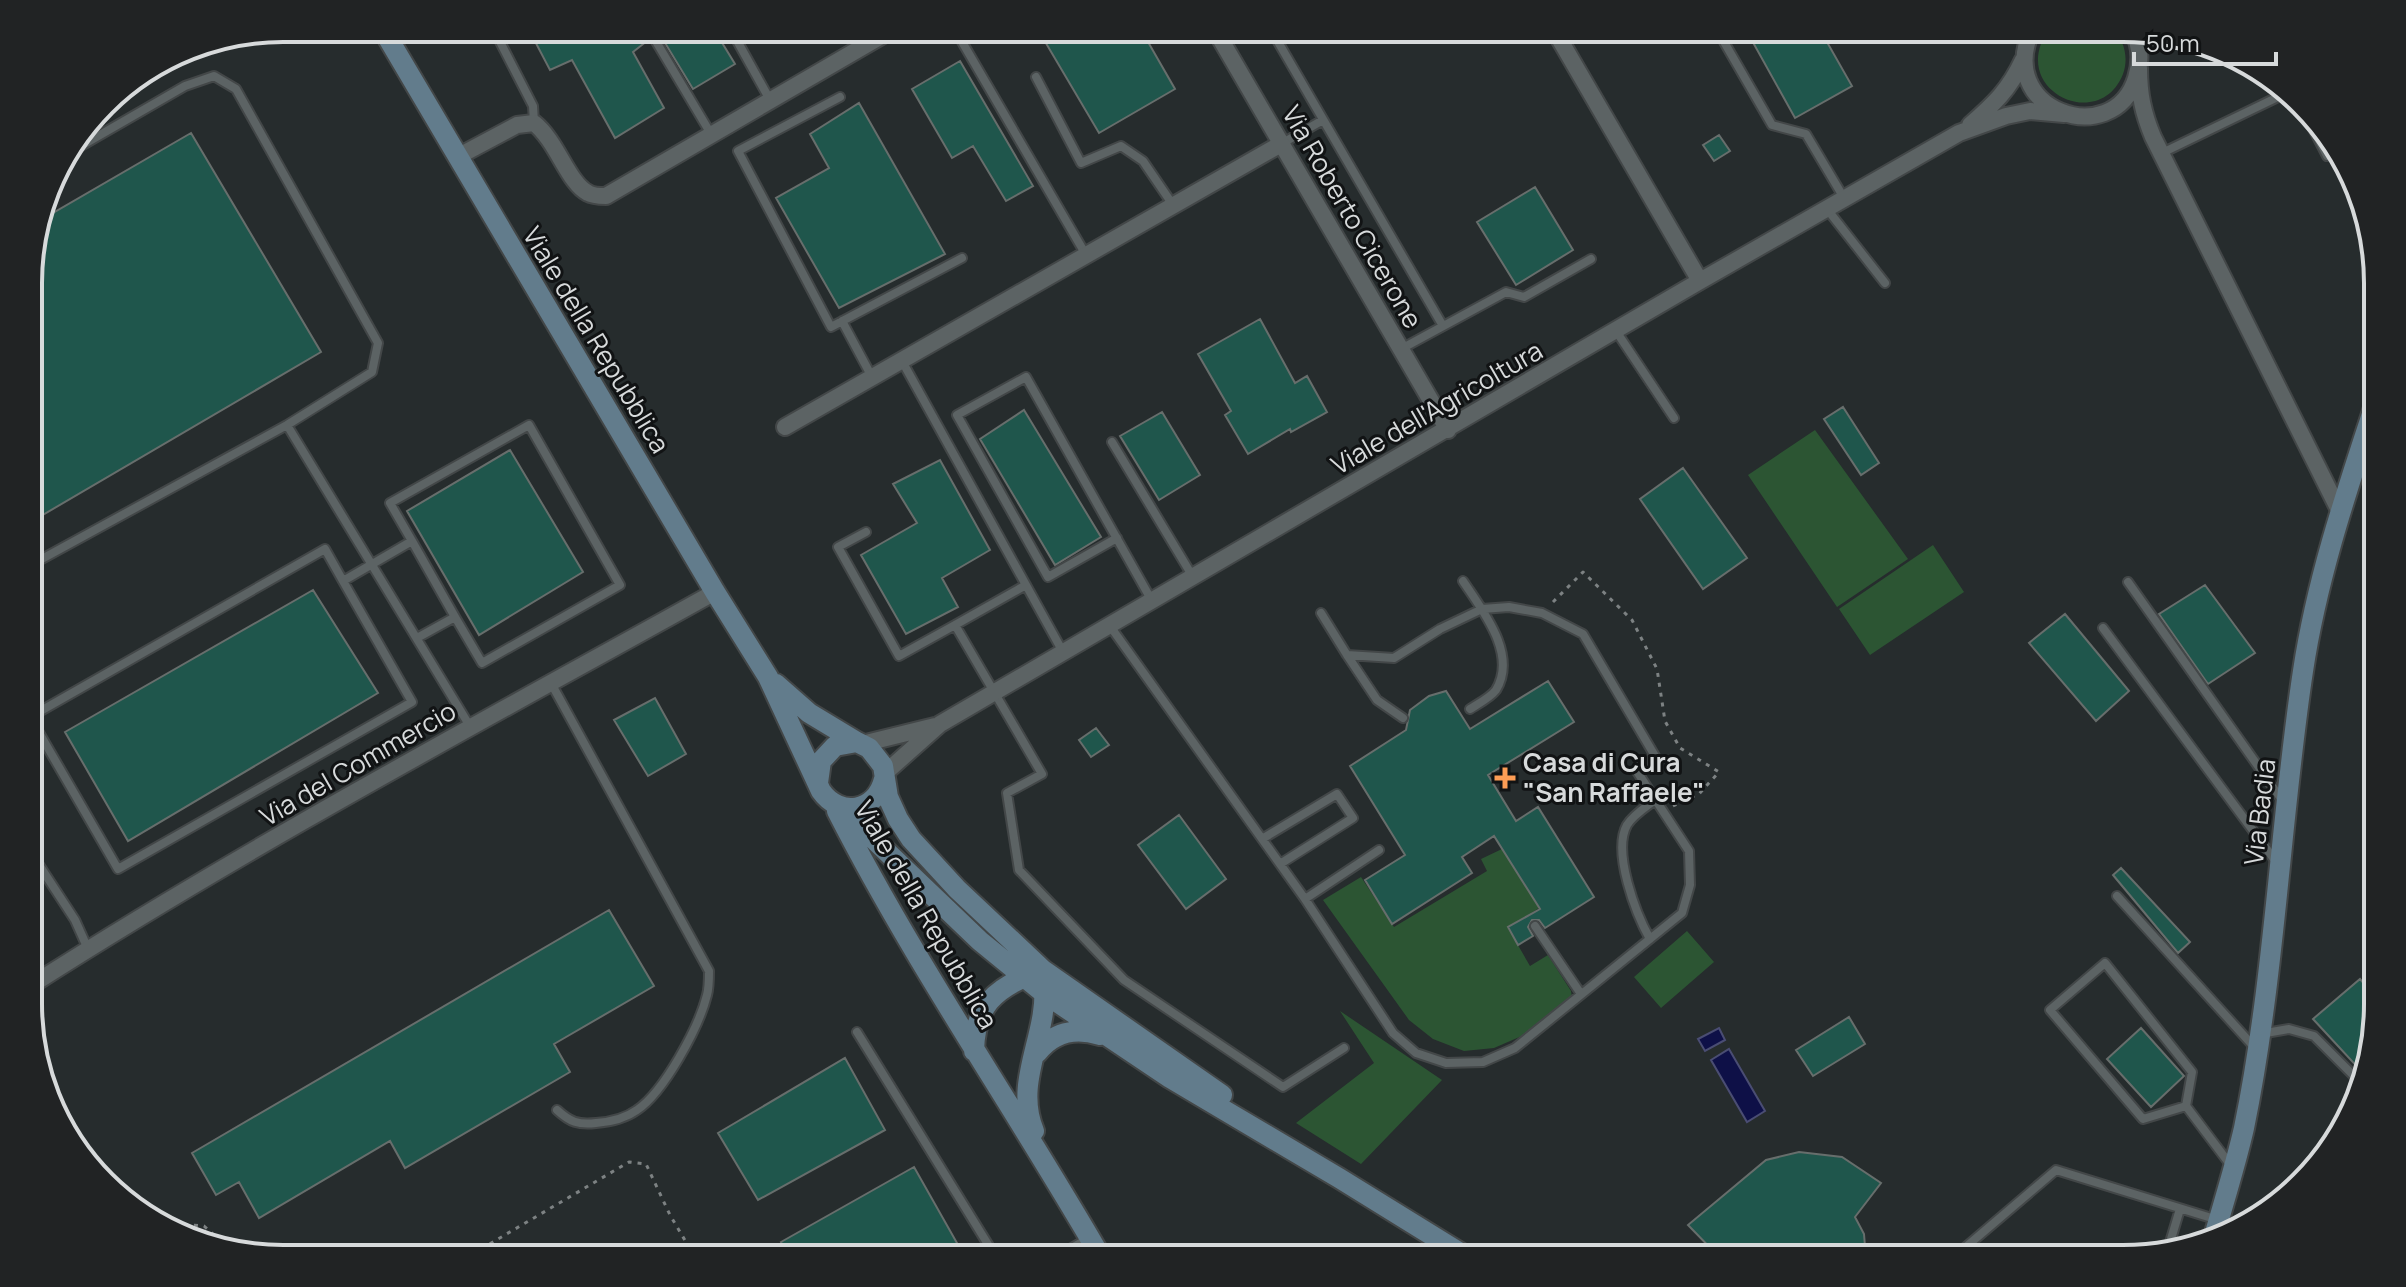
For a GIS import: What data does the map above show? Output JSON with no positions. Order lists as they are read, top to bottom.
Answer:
{
  "streets": {
    "main road": ["Viale della Repubblica", "Via Badia"],
    "street": ["Via Roberto Cicerone", "Viale dell'Agricoltura", "Via del Commercio"]
  },
  "crossings": [
    ["Via Roberto Cicerone", "Viale dell'Agricoltura"],
    ["Viale della Repubblica", "Viale dell'Agricoltura"],
    ["Viale della Repubblica", "Via del Commercio"]
  ],
  "places": {
    "health": ["Casa di Cura \"San Raffaele\""]
  },
  "scale_bar": "50 m"
}
